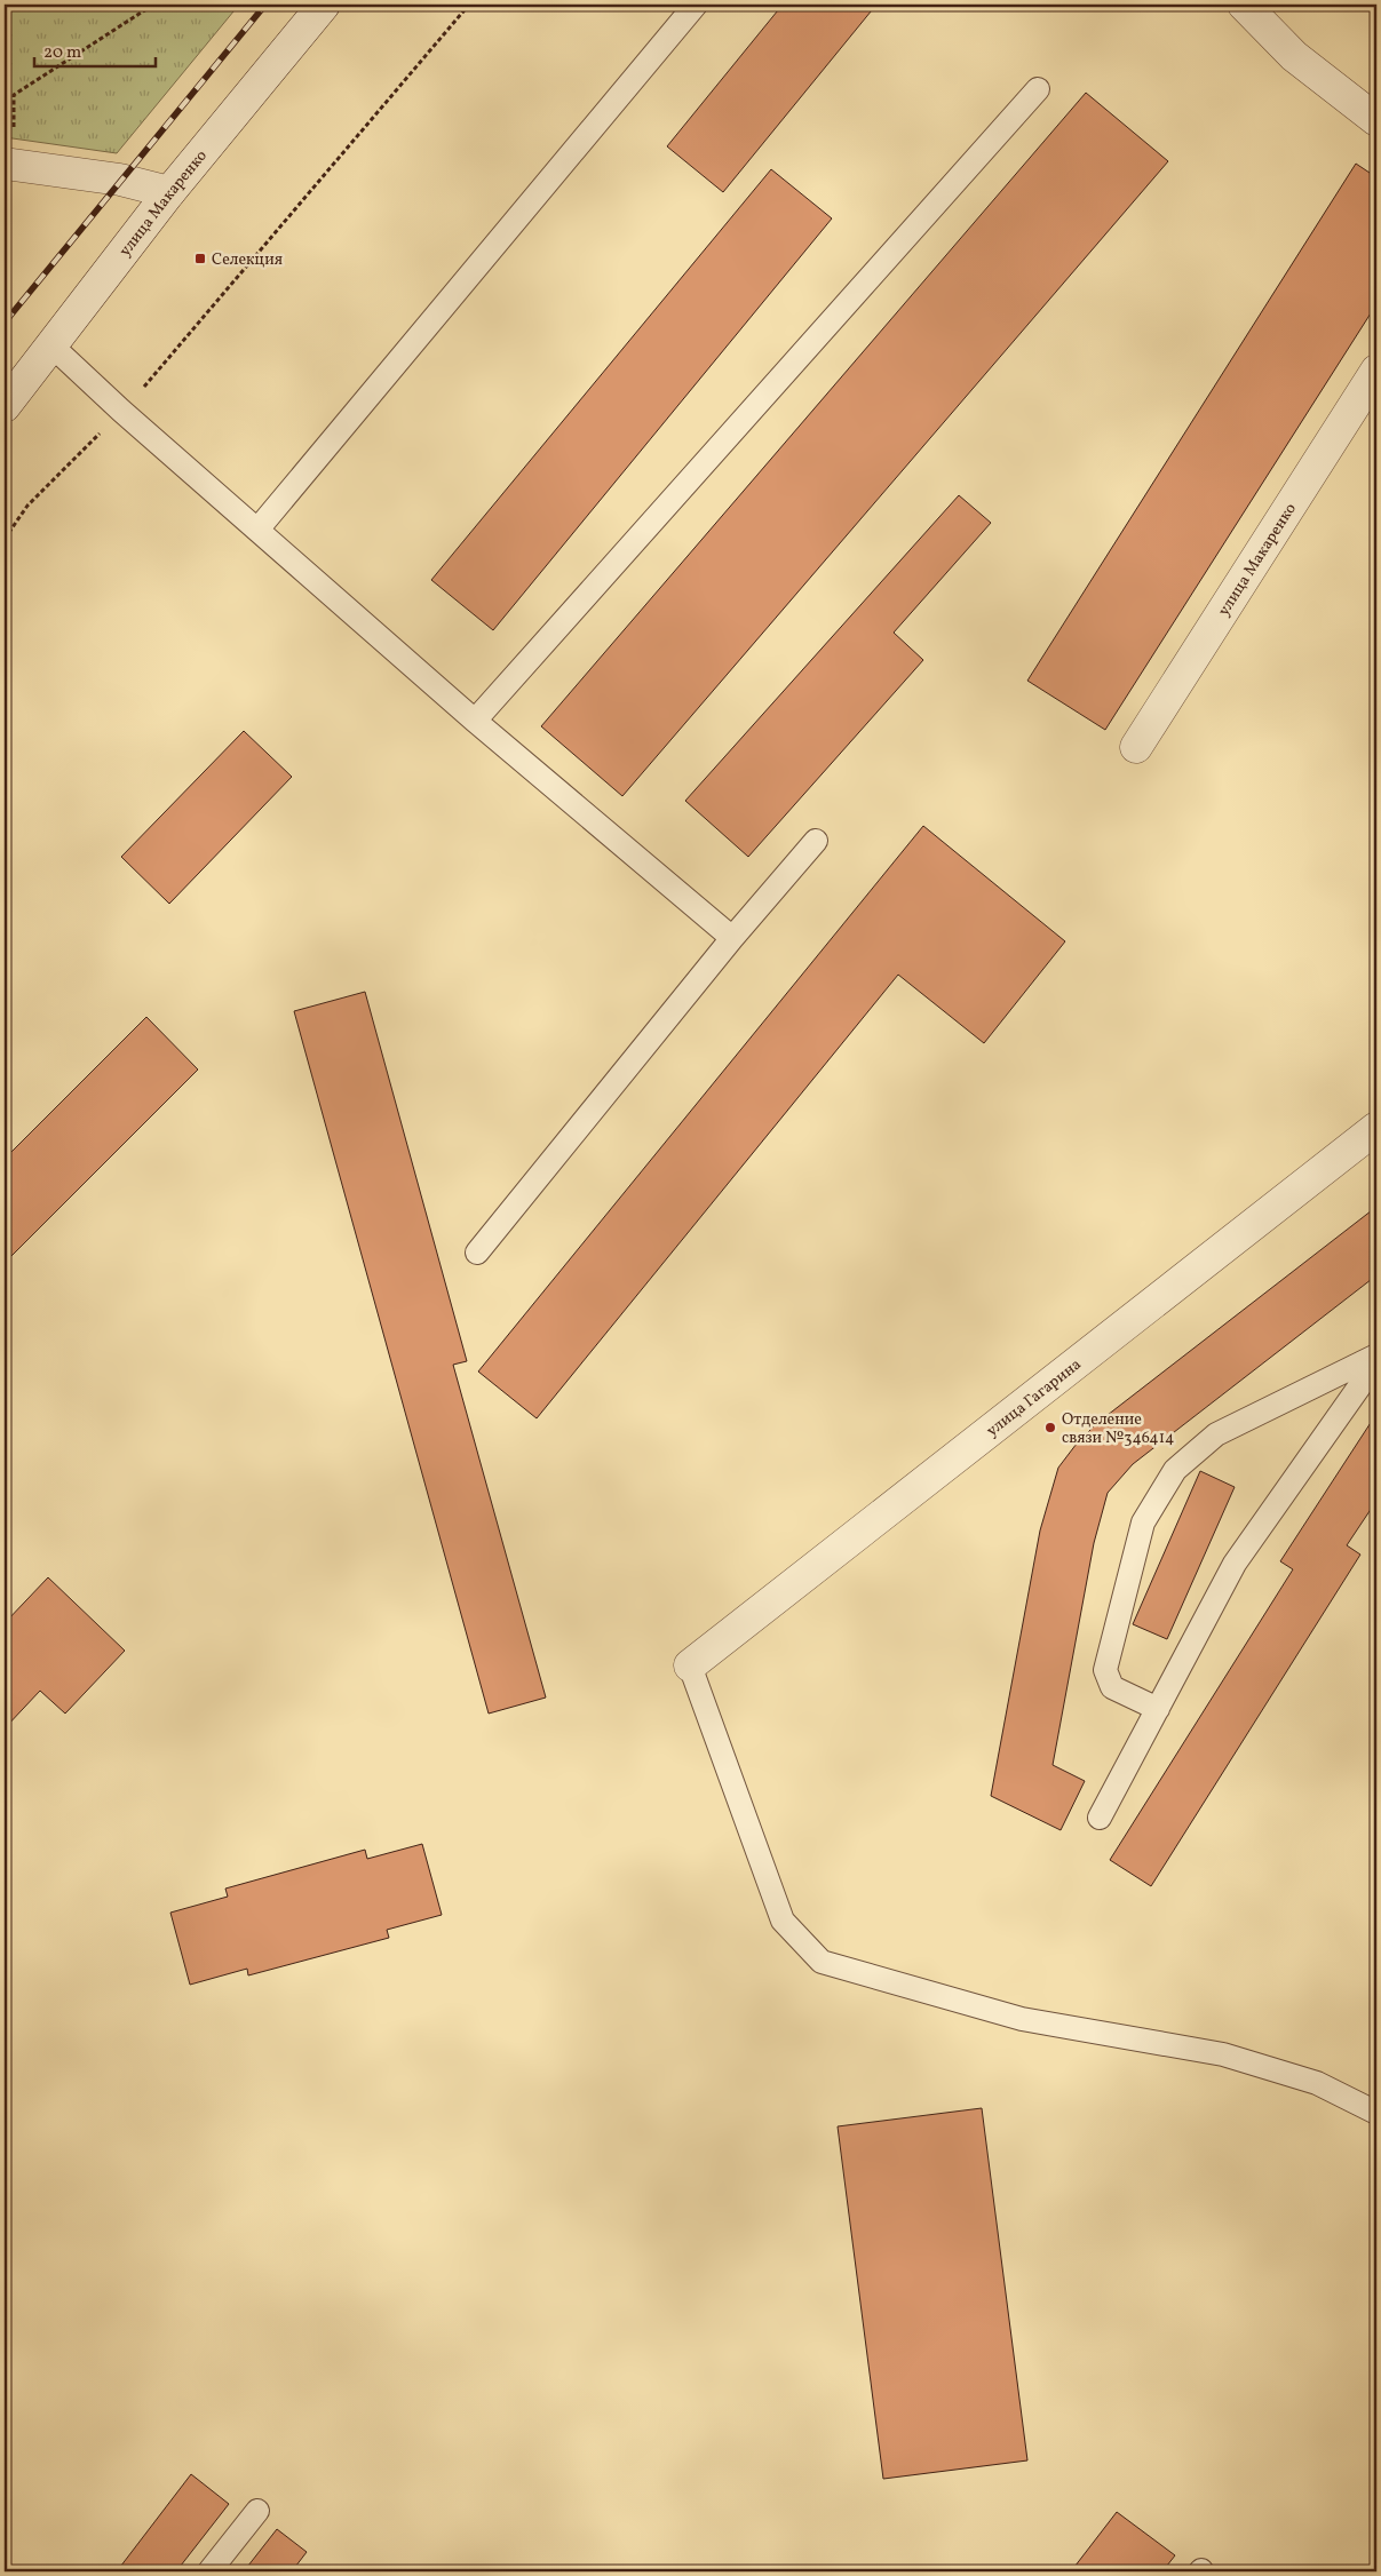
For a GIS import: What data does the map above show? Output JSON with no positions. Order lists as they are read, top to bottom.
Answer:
{
  "streets": {
    "street": ["улица Макаренко", "улица Гагарина"]
  },
  "places": {
    "transit": ["Селекция"],
    "other": ["Отделение связи №346414"]
  },
  "scale_bar": "20 m"
}
